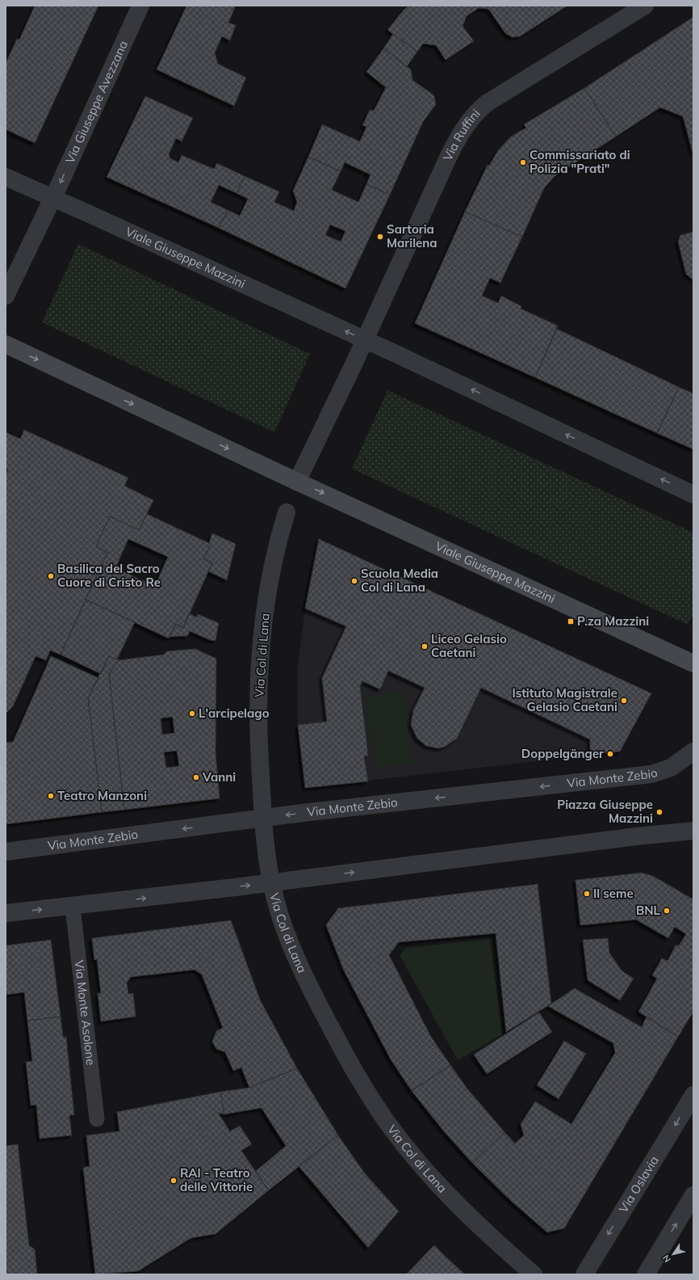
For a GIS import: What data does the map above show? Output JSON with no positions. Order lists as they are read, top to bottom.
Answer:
{
  "streets": {
    "main road": ["Viale Giuseppe Mazzini"],
    "street": [
      "Via Giuseppe Avezzana",
      "Via Ruffini",
      "Via Col di Lana",
      "Via Monte Zebio",
      "Via Oslavia"
    ],
    "lane": ["Via Monte Asolone"]
  },
  "crossings": [
    ["Via Giuseppe Avezzana", "Viale Giuseppe Mazzini"],
    ["Via Ruffini", "Viale Giuseppe Mazzini"],
    ["Via Col di Lana", "Via Monte Zebio"]
  ],
  "one_way": ["Via Giuseppe Avezzana"],
  "places": {
    "other": [
      "Commissariato di Polizia \"Prati\"",
      "Sartoria Marilena",
      "Basilica del Sacro Cuore di Cristo Re",
      "Scuola Media Col di Lana",
      "Liceo Gelasio Caetani",
      "Istituto Magistrale Gelasio Caetani",
      "L'arcipelago",
      "Doppelgänger",
      "Vanni",
      "Teatro Manzoni",
      "Piazza Giuseppe Mazzini",
      "Il seme",
      "BNL",
      "RAI - Teatro delle Vittorie"
    ],
    "transit": ["P.za Mazzini"]
  },
  "north": "bottom left"
}
